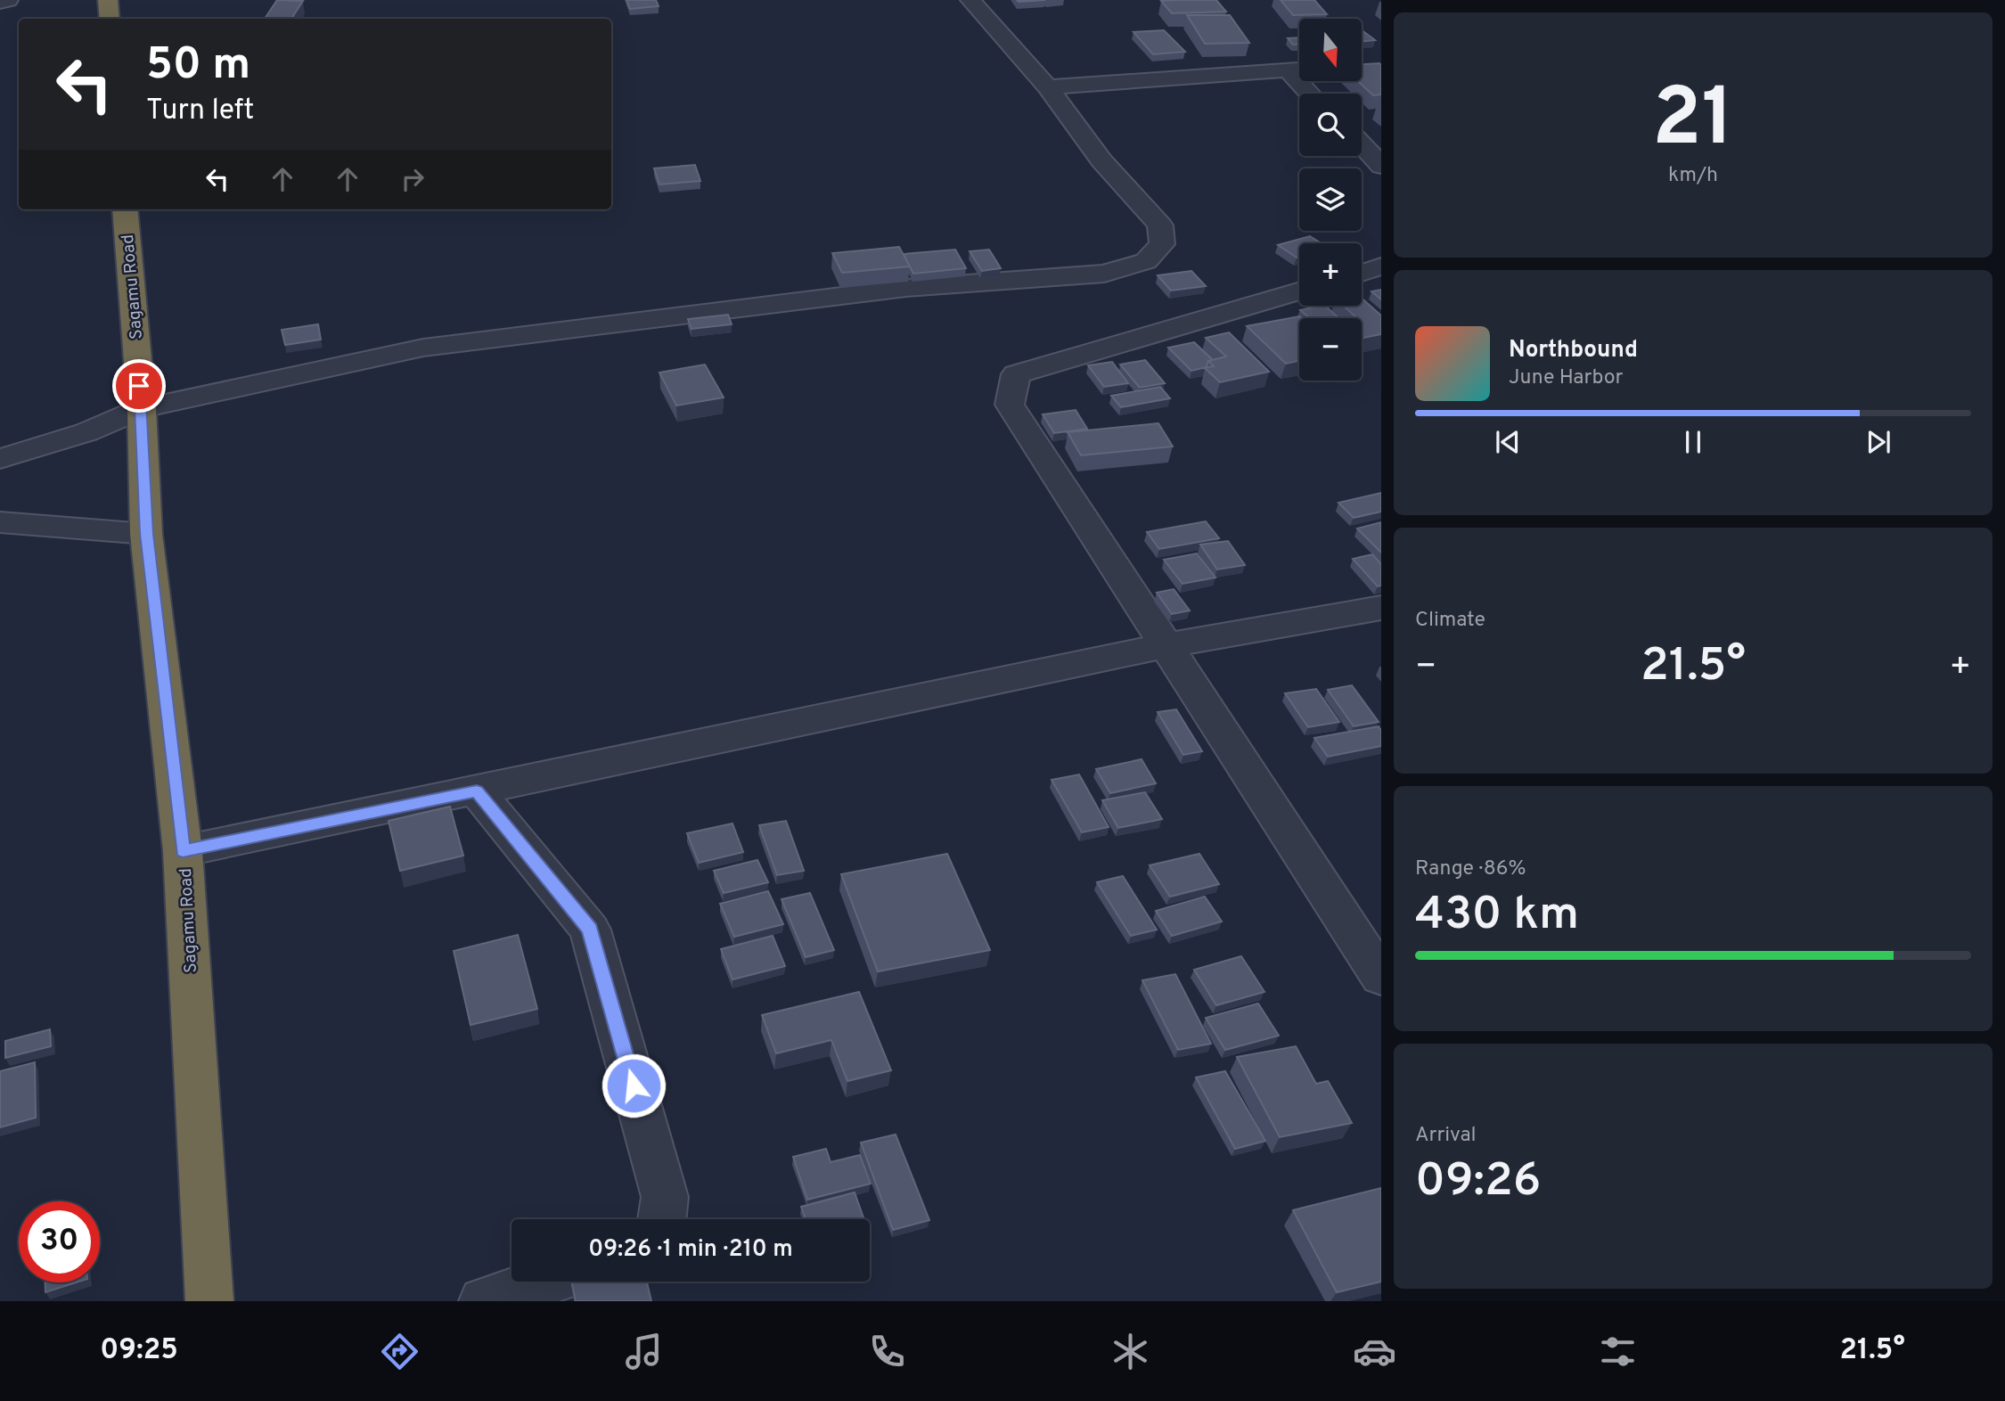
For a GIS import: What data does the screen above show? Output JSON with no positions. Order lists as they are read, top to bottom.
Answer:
{
  "streets": {
    "highway": ["Sagamu Road"]
  },
  "north": "bottom",
  "page": {
    "tile": [
      ["21", "km/h"],
      "Climate",
      ["Range · 86%", "430 km"],
      ["Arrival", "09:26"]
    ],
    "map_buttons": ["+", "−"],
    "turn": ["50 m", "Turn left"],
    "song": ["Northbound", "June Harbor"],
    "heat": ["−", "21.5°", "+"],
    "limit": "30",
    "trip": "09:26 · 1 min · 210 m",
    "tabs": ["09:25", "21.5°"]
  }
}
